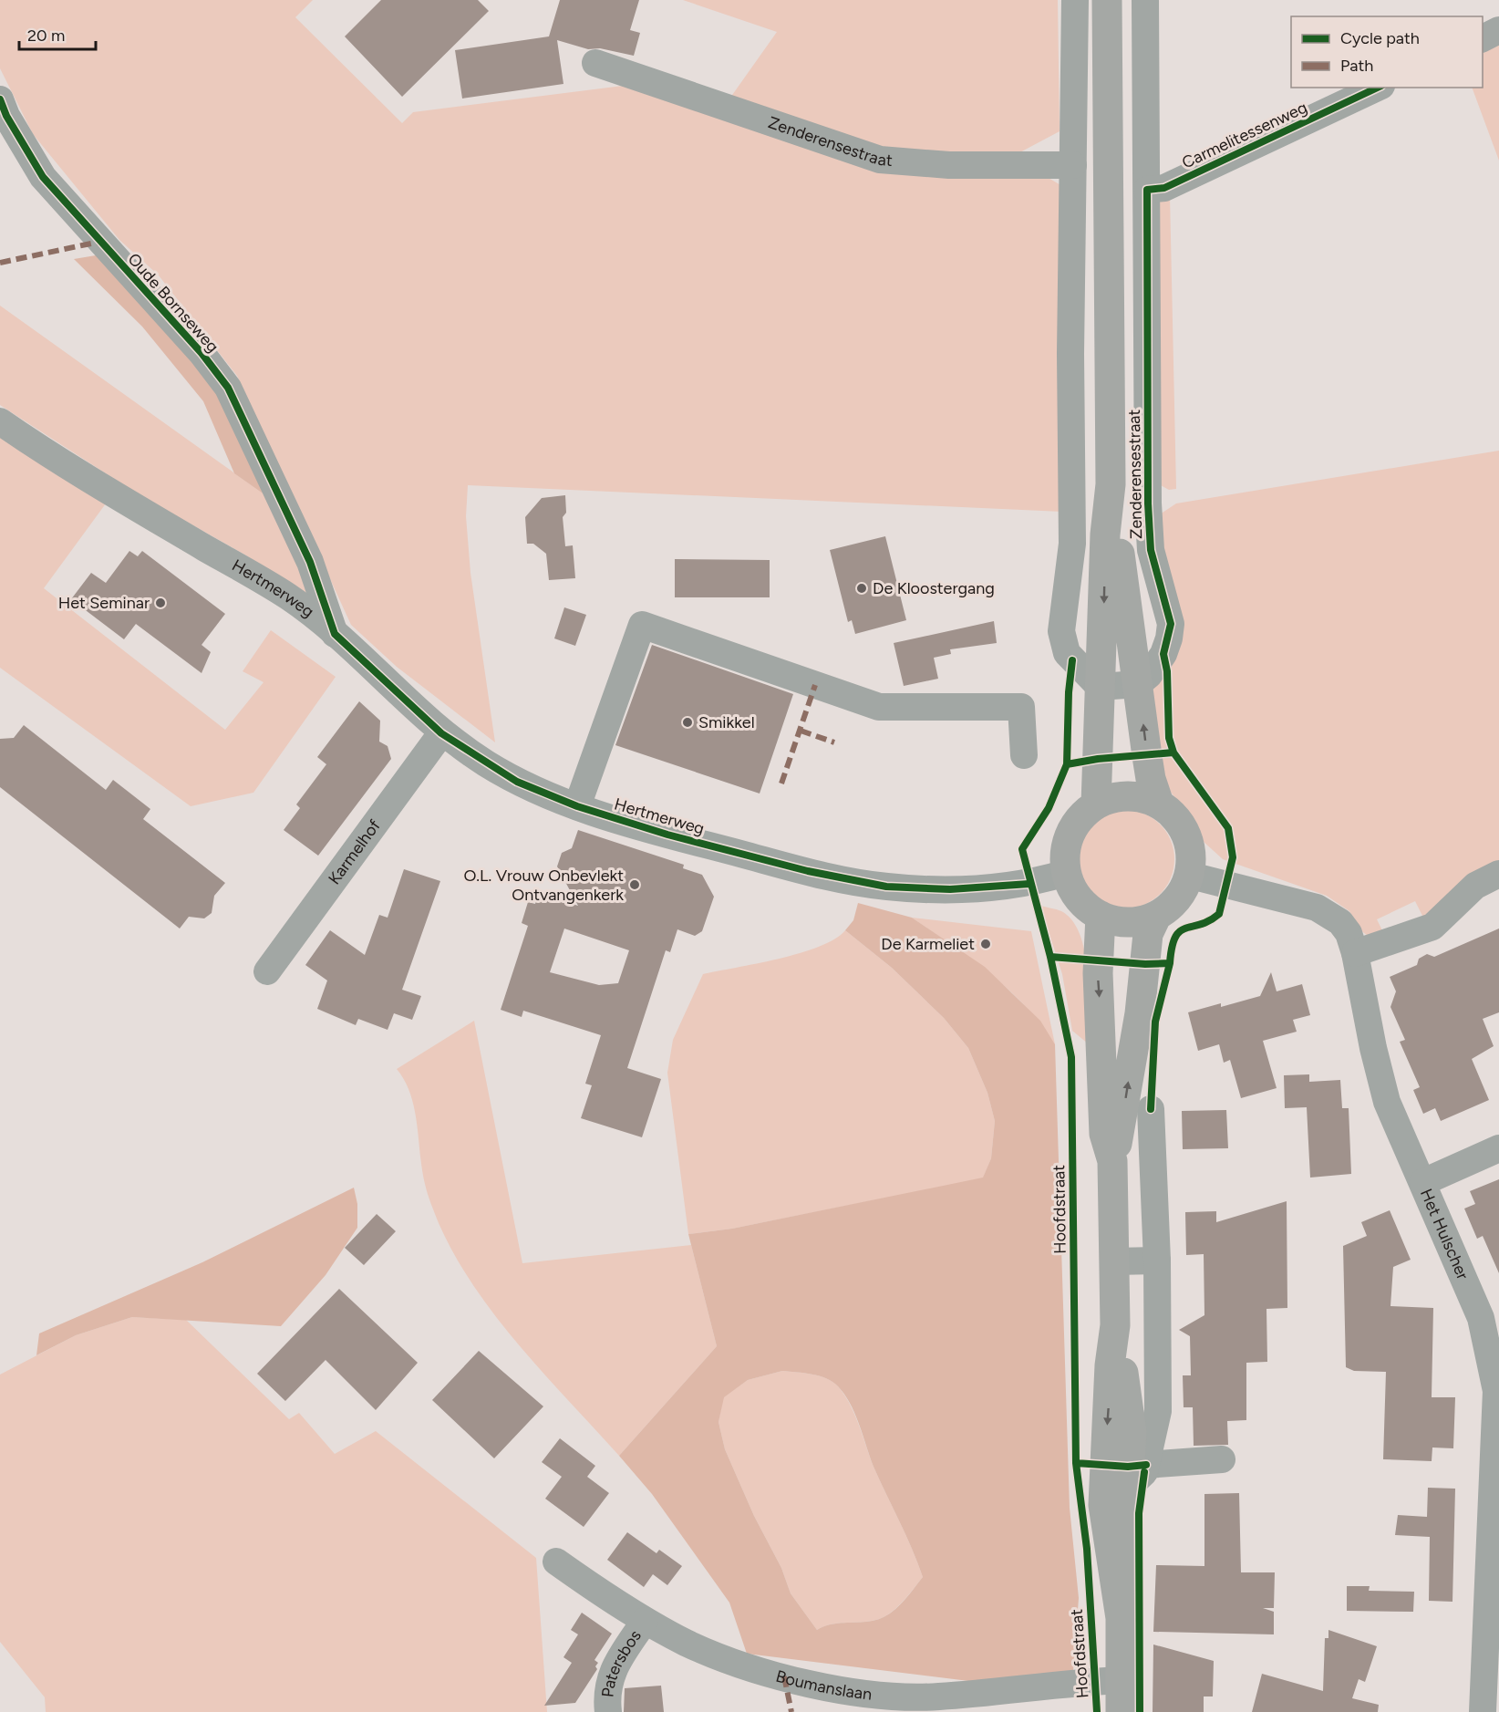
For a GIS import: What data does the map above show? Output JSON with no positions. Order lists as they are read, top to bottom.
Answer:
{
  "streets": {
    "main road": ["Zenderensestraat"],
    "street": [
      "Carmelitessenweg",
      "Oude Bornseweg",
      "Hertmerweg",
      "Karmelhof",
      "Het Hulscher",
      "Patersbos",
      "Boumanslaan"
    ],
    "cycle path": ["Hoofdstraat"]
  },
  "crossings": [
    ["Carmelitessenweg", "Zenderensestraat"],
    ["Zenderensestraat", "Hertmerweg"],
    ["Zenderensestraat", "Het Hulscher"],
    ["Oude Bornseweg", "Hertmerweg"],
    ["Hertmerweg", "Karmelhof"],
    ["Hertmerweg", "Het Hulscher"],
    ["Patersbos", "Boumanslaan"]
  ],
  "places": [
    "De Kloostergang",
    "Het Seminar",
    "Smikkel",
    "O.L. Vrouw Onbevlekt Ontvangenkerk",
    "De Karmeliet"
  ],
  "legend": ["Cycle path", "Path"],
  "scale_bar": "20 m"
}
